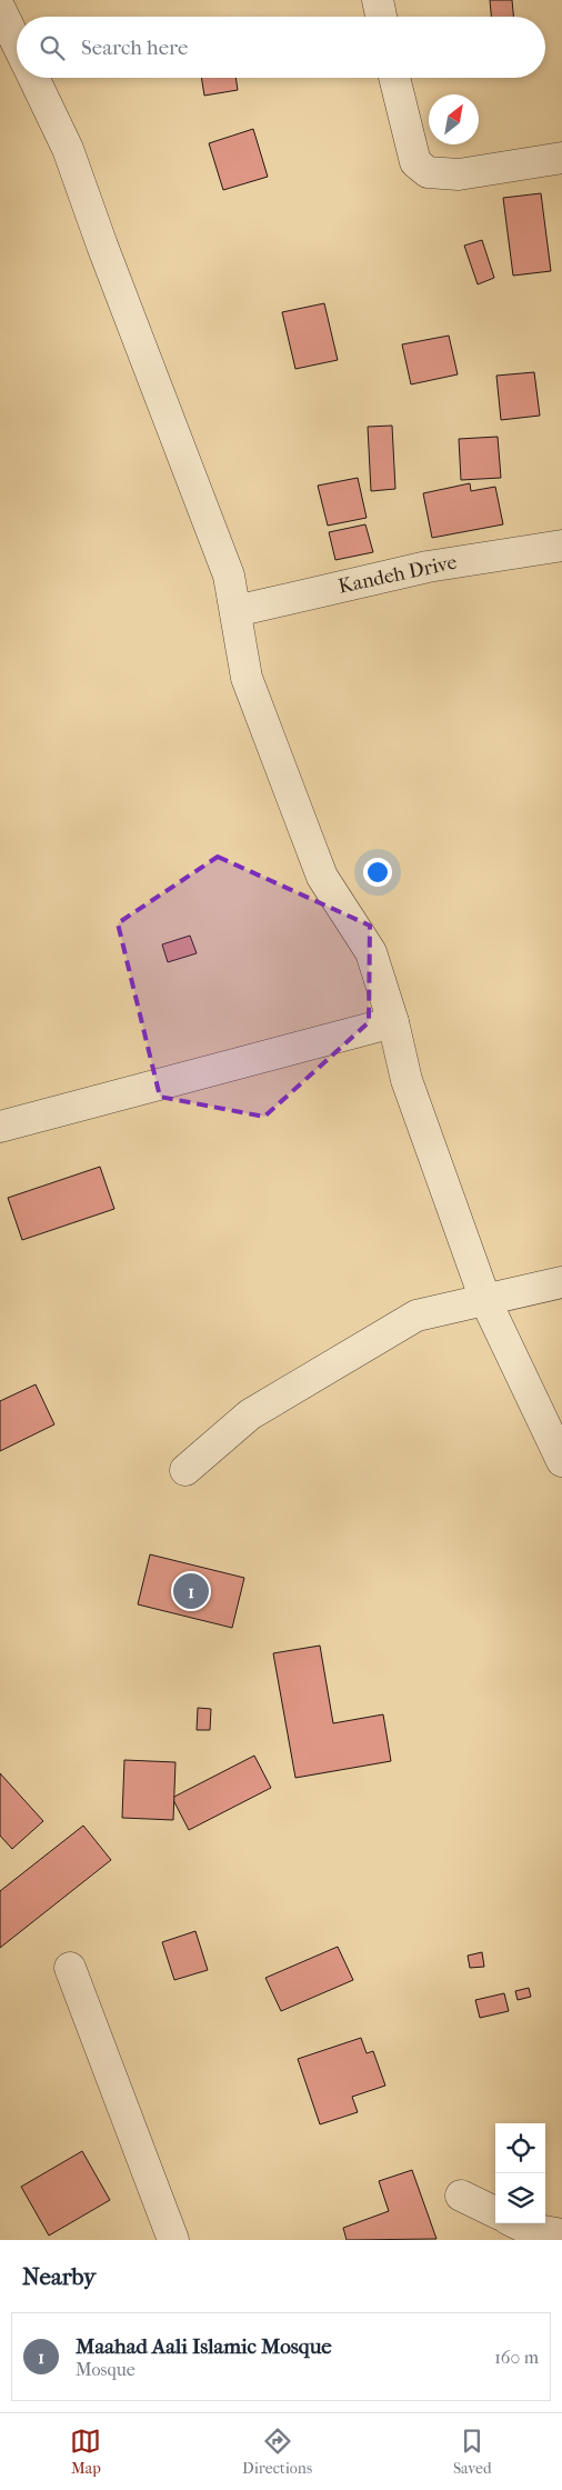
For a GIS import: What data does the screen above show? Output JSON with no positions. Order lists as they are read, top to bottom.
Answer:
{
  "streets": {
    "street": ["Kandeh Drive"]
  },
  "north": "top right",
  "page": {
    "search": "Search here",
    "pins": "1",
    "heading": "Nearby",
    "list": [
      {
        "mark": "1",
        "name": "Maahad Aali Islamic Mosque",
        "note": "Mosque",
        "value": "160 m"
      }
    ],
    "nav": ["Map", "Directions", "Saved"]
  }
}
